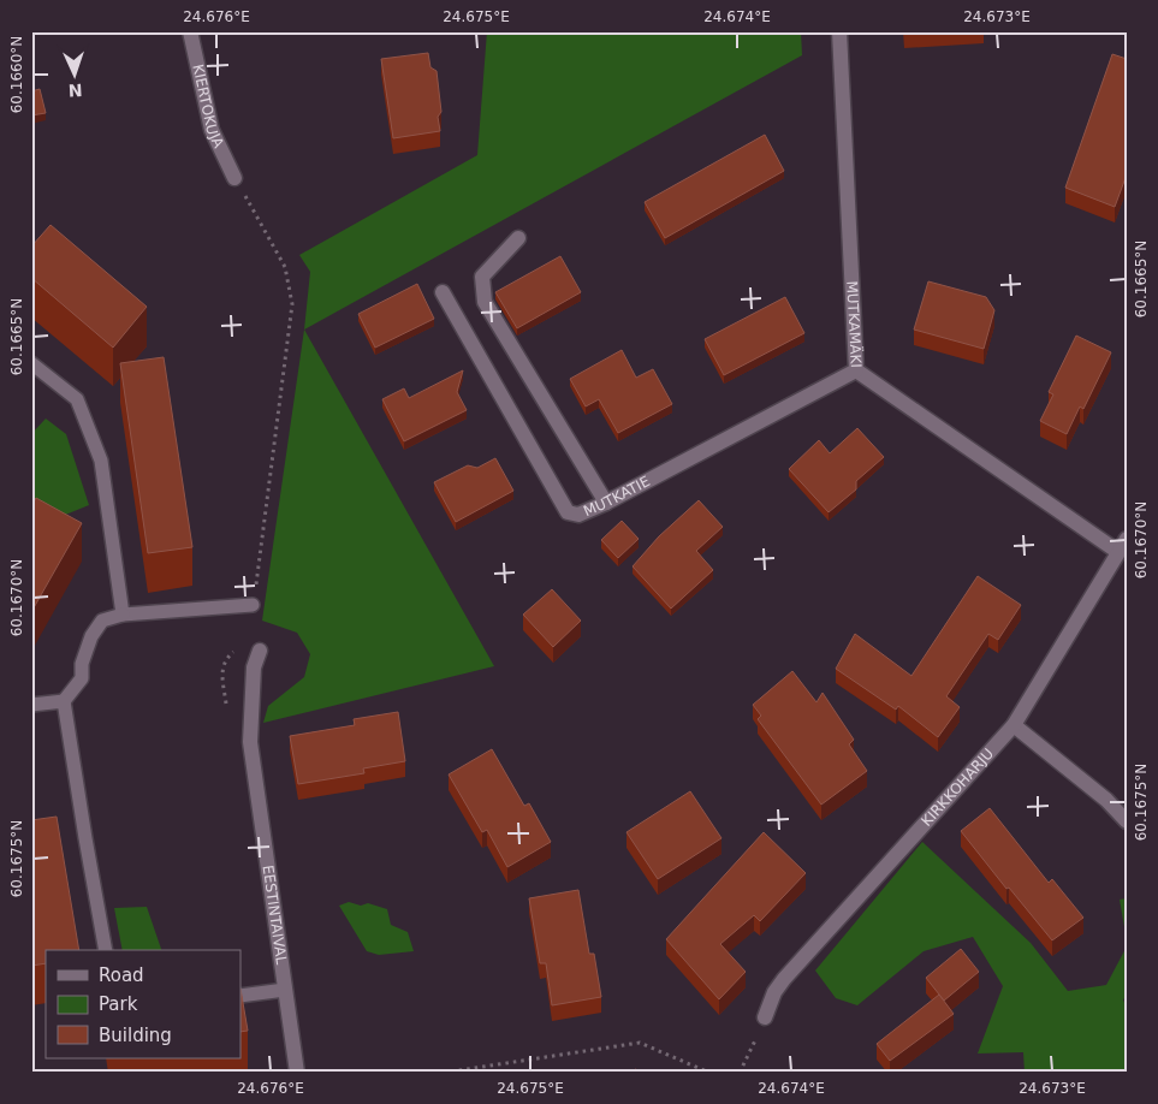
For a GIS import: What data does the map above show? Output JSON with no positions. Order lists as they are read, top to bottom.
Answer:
{
  "streets": {
    "street": [
      "KIERTOKUJA",
      "MUTKAMÄKI",
      "MUTKATIE",
      "KIRKKOHARJU",
      "EESTINTAIVAL"
    ]
  },
  "crossings": [
    ["MUTKAMÄKI", "MUTKATIE"],
    ["MUTKAMÄKI", "KIRKKOHARJU"]
  ],
  "legend": ["Road", "Park", "Building"],
  "north": "bottom",
  "coordinates": [
    "24.676°E",
    "24.675°E",
    "24.674°E",
    "24.673°E",
    "60.1660°N",
    "60.1665°N",
    "60.1670°N",
    "60.1675°N"
  ]
}
